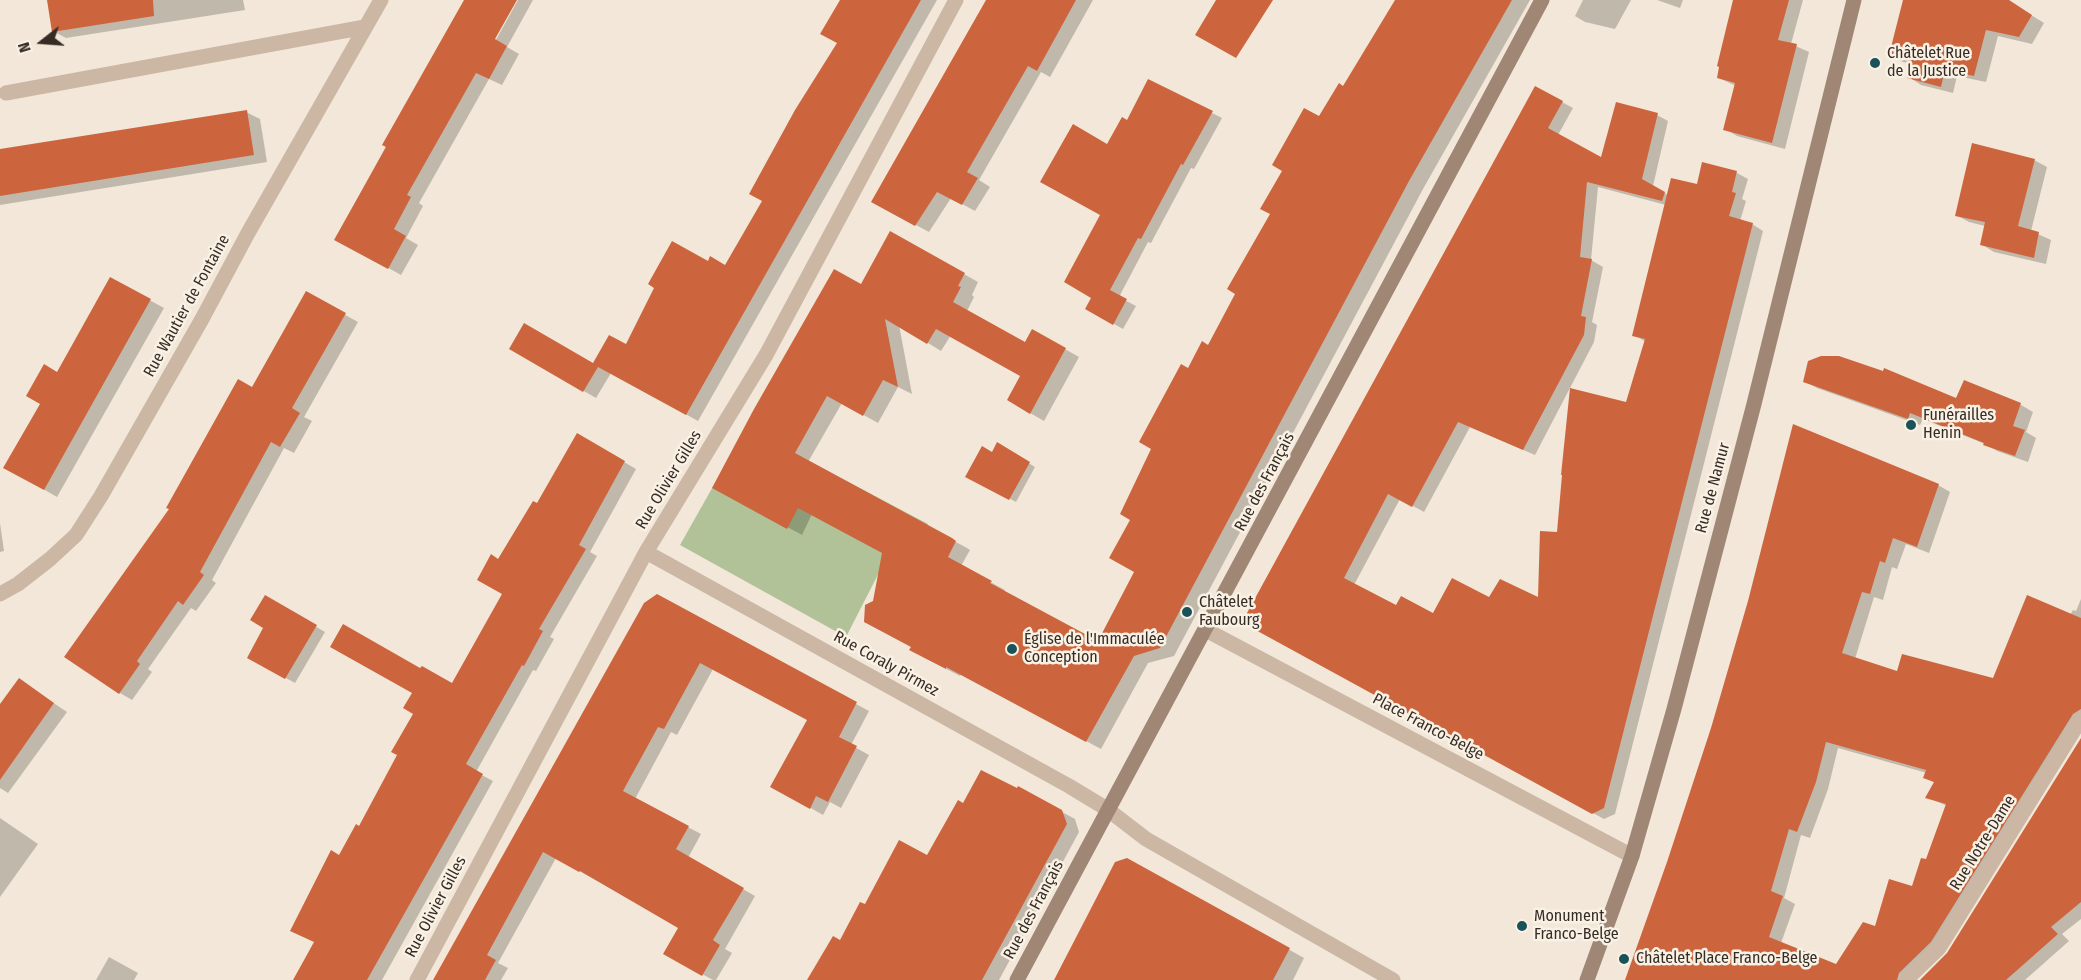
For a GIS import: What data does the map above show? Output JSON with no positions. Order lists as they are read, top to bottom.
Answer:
{
  "streets": {
    "main road": ["Rue des Français", "Rue de Namur"],
    "street": [
      "Rue Wautier de Fontaine",
      "Rue Olivier Gilles",
      "Rue Coraly Pirmez",
      "Place Franco-Belge",
      "Rue Notre-Dame"
    ]
  },
  "crossings": [
    ["Rue Olivier Gilles", "Rue Coraly Pirmez"],
    ["Rue des Français", "Rue Coraly Pirmez"],
    ["Rue des Français", "Place Franco-Belge"],
    ["Rue de Namur", "Place Franco-Belge"]
  ],
  "places": [
    "Châtelet Rue de la Justice",
    "Funérailles Henin",
    "Châtelet Faubourg",
    "Église de l'Immaculée Conception",
    "Monument Franco-Belge",
    "Châtelet Place Franco-Belge"
  ],
  "north": "left"
}
